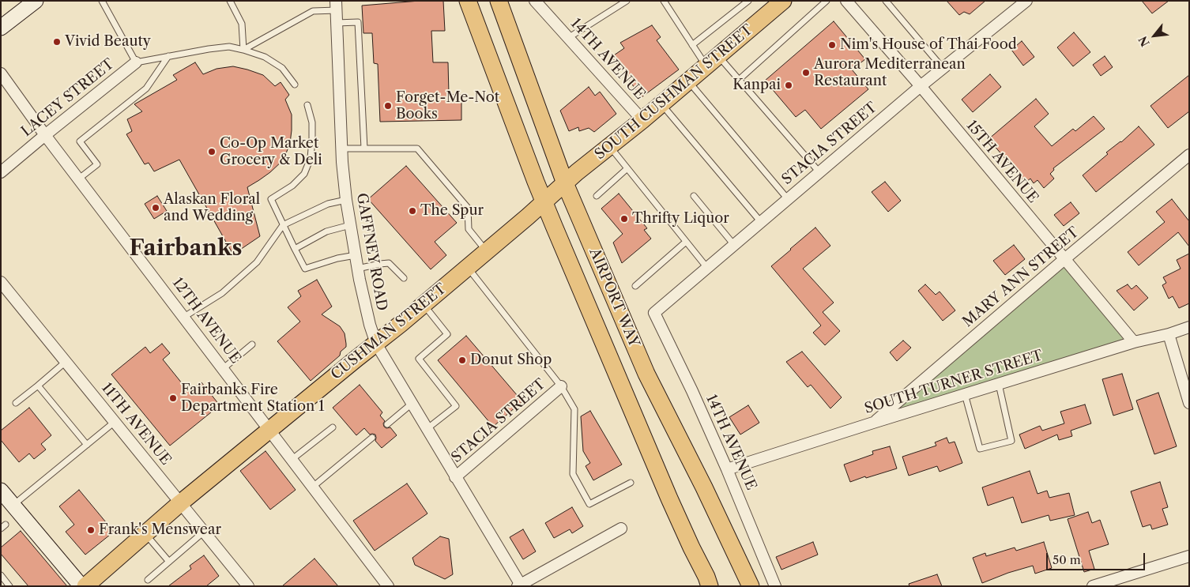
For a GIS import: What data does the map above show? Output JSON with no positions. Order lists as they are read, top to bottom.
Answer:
{
  "streets": {
    "main road": ["SOUTH CUSHMAN STREET", "AIRPORT WAY", "CUSHMAN STREET"],
    "street": [
      "14TH AVENUE",
      "LACEY STREET",
      "STACIA STREET",
      "15TH AVENUE",
      "GAFFNEY ROAD",
      "MARY ANN STREET",
      "12TH AVENUE",
      "SOUTH TURNER STREET",
      "11TH AVENUE"
    ]
  },
  "crossings": [
    ["14TH AVENUE", "SOUTH CUSHMAN STREET"],
    ["14TH AVENUE", "STACIA STREET"],
    ["14TH AVENUE", "SOUTH TURNER STREET"],
    ["SOUTH CUSHMAN STREET", "AIRPORT WAY"],
    ["SOUTH CUSHMAN STREET", "CUSHMAN STREET"],
    ["LACEY STREET", "12TH AVENUE"],
    ["STACIA STREET", "15TH AVENUE"],
    ["STACIA STREET", "GAFFNEY ROAD"],
    ["15TH AVENUE", "MARY ANN STREET"],
    ["15TH AVENUE", "SOUTH TURNER STREET"],
    ["GAFFNEY ROAD", "CUSHMAN STREET"],
    ["MARY ANN STREET", "SOUTH TURNER STREET"],
    ["AIRPORT WAY", "CUSHMAN STREET"],
    ["12TH AVENUE", "CUSHMAN STREET"],
    ["CUSHMAN STREET", "11TH AVENUE"]
  ],
  "districts": ["Fairbanks"],
  "places": [
    "Vivid Beauty",
    "Nim's House of Thai Food",
    "Aurora Mediterranean Restaurant",
    "Kanpai",
    "Forget-Me-Not Books",
    "Co-Op Market Grocery & Deli",
    "Alaskan Floral and Wedding",
    "The Spur",
    "Thrifty Liquor",
    "Donut Shop",
    "Fairbanks Fire Department Station 1",
    "Frank's Menswear"
  ],
  "scale_bar": "50 m",
  "north": "bottom left"
}
